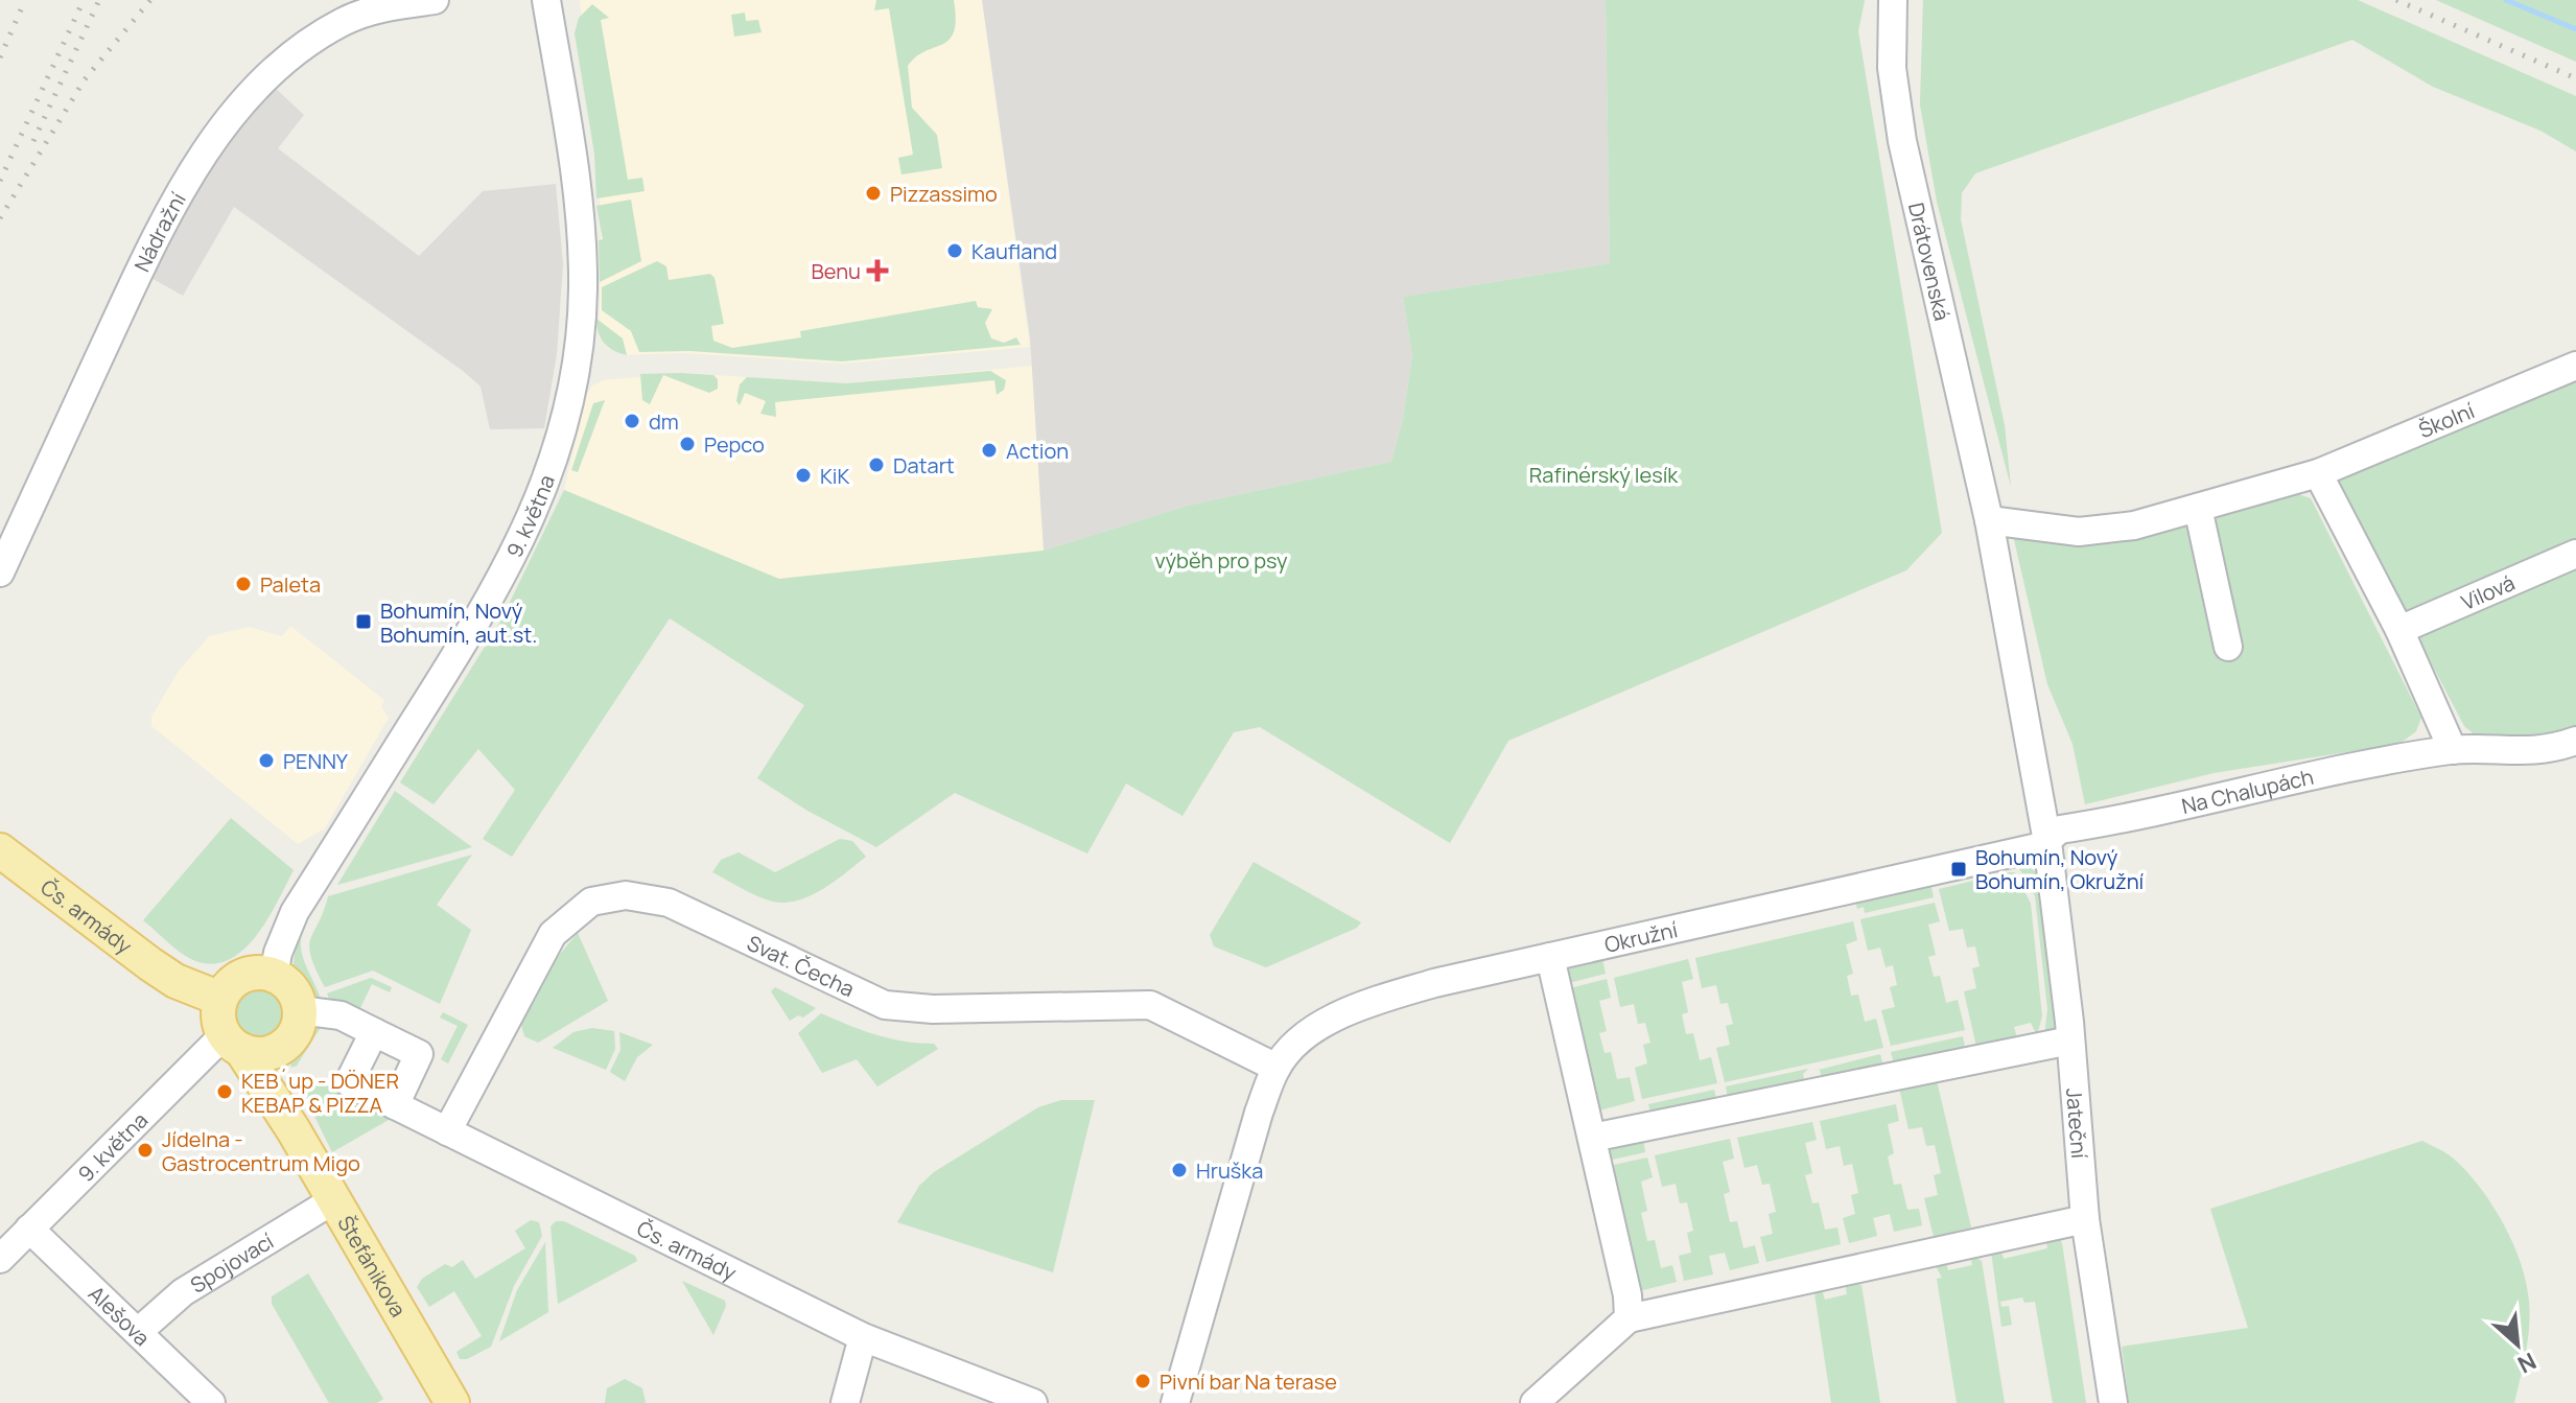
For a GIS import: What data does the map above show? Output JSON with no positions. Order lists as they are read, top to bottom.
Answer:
{
  "streets": {
    "main road": ["Čs. armády", "Štefánikova"],
    "street": [
      "Nádražní",
      "Drátovenská",
      "Školní",
      "9. května",
      "Vilová",
      "Na Chalupách",
      "Okružní",
      "Svat. Čecha",
      "Jateční",
      "Spojovací",
      "Alešova"
    ]
  },
  "crossings": [
    ["Drátovenská", "Školní"],
    ["9. května", "Čs. armády"],
    ["9. května", "Štefánikova"],
    ["9. května", "Alešova"],
    ["Na Chalupách", "Okružní"],
    ["Na Chalupách", "Jateční"],
    ["Čs. armády", "Svat. Čecha"],
    ["Čs. armády", "Štefánikova"],
    ["Okružní", "Svat. Čecha"],
    ["Okružní", "Jateční"],
    ["Spojovací", "Štefánikova"],
    ["Spojovací", "Alešova"]
  ],
  "parks": ["Rafinérský lesík", "výběh pro psy"],
  "places": {
    "other": [
      "Pizzassimo",
      "Kaufland",
      "dm",
      "Pepco",
      "Action",
      "Datart",
      "KiK",
      "Paleta",
      "PENNY",
      "KEB´up - DÖNER KEBAP & PIZZA",
      "Jídelna - Gastrocentrum Migo",
      "Hruška",
      "Pivní bar Na terase"
    ],
    "health": ["Benu"],
    "transit": ["Bohumín, Nový Bohumín, aut.st.", "Bohumín, Nový Bohumín, Okružní"]
  },
  "north": "bottom right"
}
